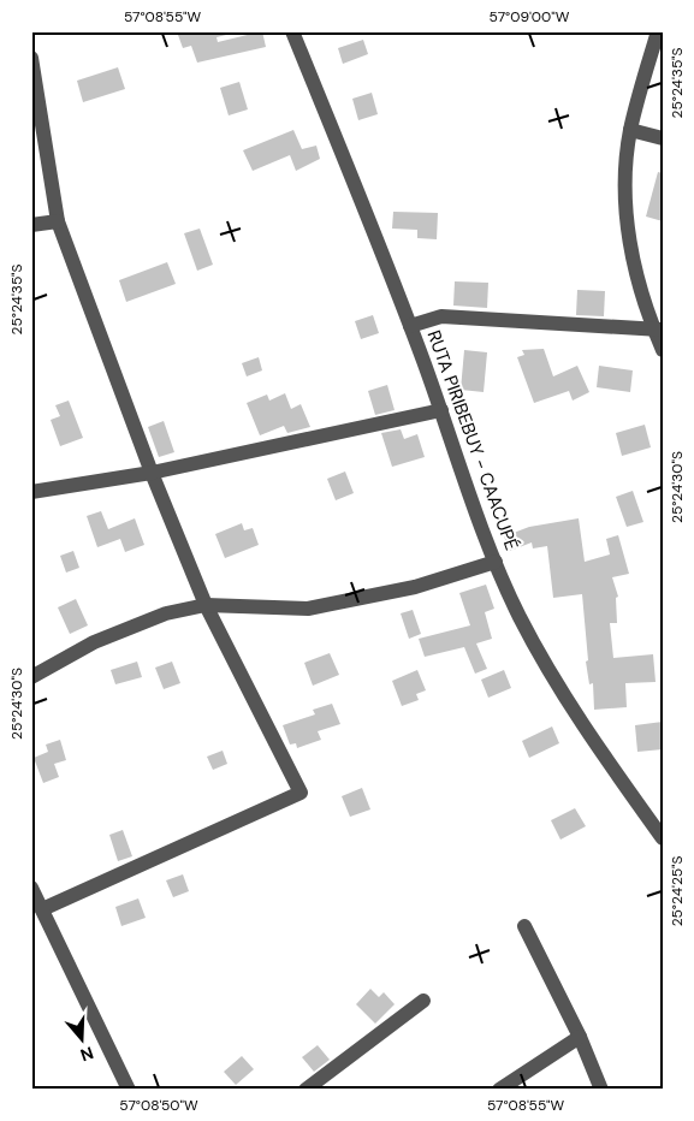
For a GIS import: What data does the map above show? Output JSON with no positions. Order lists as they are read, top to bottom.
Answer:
{
  "streets": {
    "street": ["RUTA PIRIBEBUY - CAACUPÉ"]
  },
  "north": "bottom",
  "coordinates": [
    "57°08'55\"W",
    "57°09'00\"W",
    "25°24'35\"S",
    "25°24'30\"S",
    "25°24'25\"S",
    "57°08'50\"W"
  ]
}
